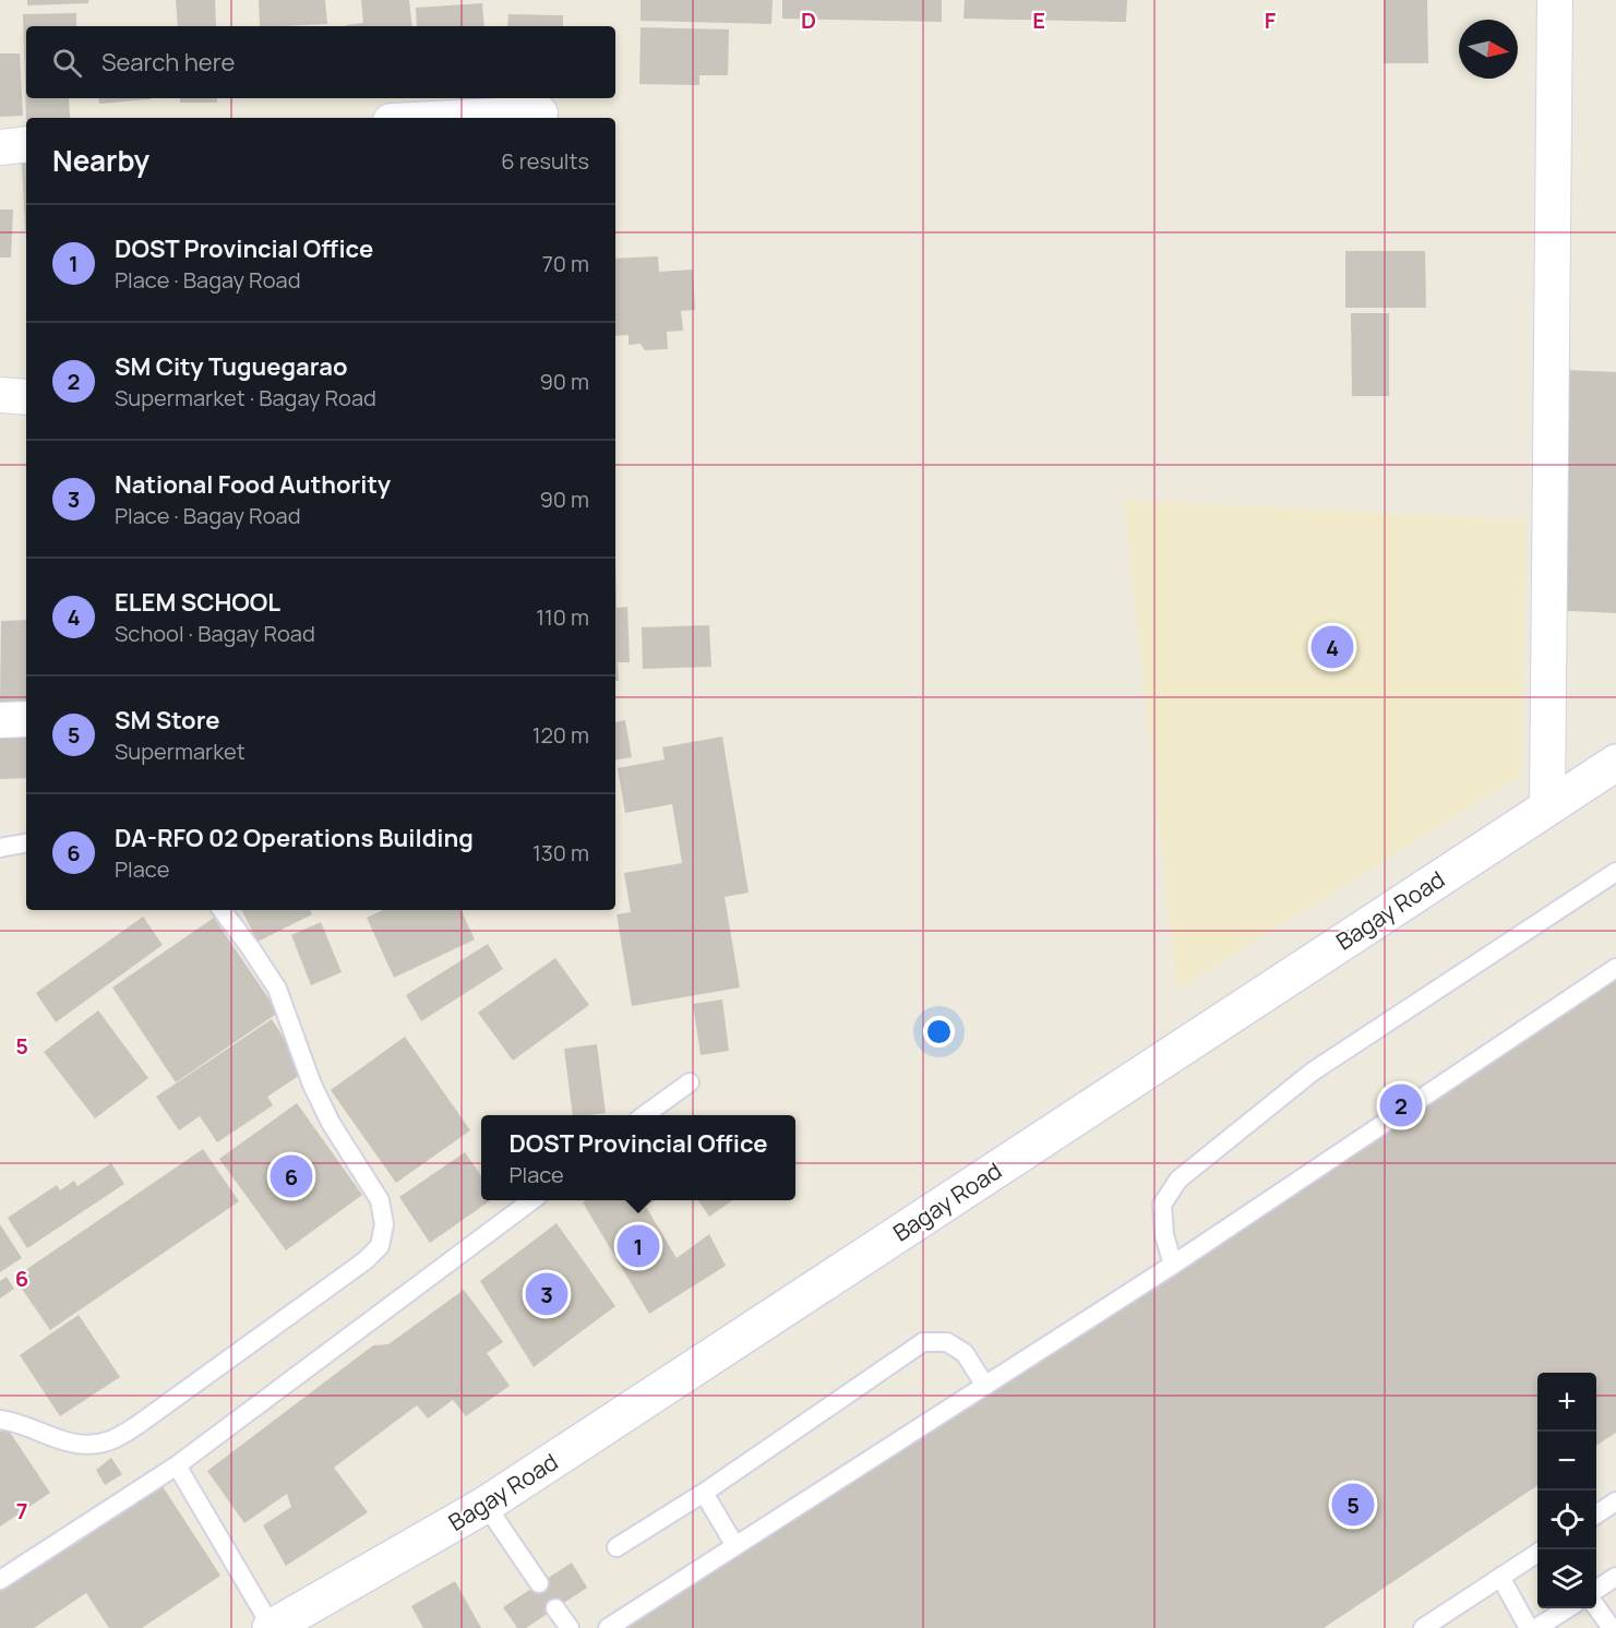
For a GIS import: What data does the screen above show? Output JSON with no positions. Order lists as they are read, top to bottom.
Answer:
{
  "streets": {
    "street": ["Bagay Road"]
  },
  "north": "right",
  "page": {
    "search": "Search here",
    "heading": ["Nearby", "6 results"],
    "list": [
      {
        "mark": "1",
        "name": "DOST Provincial Office",
        "note": "Place · Bagay Road",
        "value": "70 m"
      },
      {
        "mark": "2",
        "name": "SM City Tuguegarao",
        "note": "Supermarket · Bagay Road",
        "value": "90 m"
      },
      {
        "mark": "3",
        "name": "National Food Authority",
        "note": "Place · Bagay Road",
        "value": "90 m"
      },
      {
        "mark": "4",
        "name": "ELEM SCHOOL",
        "note": "School · Bagay Road",
        "value": "110 m"
      },
      {
        "mark": "5",
        "name": "SM Store",
        "note": "Supermarket",
        "value": "120 m"
      },
      {
        "mark": "6",
        "name": "DA-RFO 02 Operations Building",
        "note": "Place",
        "value": "130 m"
      }
    ],
    "pins": [
      "4",
      "2",
      "6",
      "1",
      "3",
      "5"
    ],
    "popup": ["DOST Provincial Office", "Place"],
    "map_buttons": ["+", "−"]
  },
  "grid": {
    "columns": ["D", "E", "F"],
    "rows": ["5", "6", "7"]
  }
}
